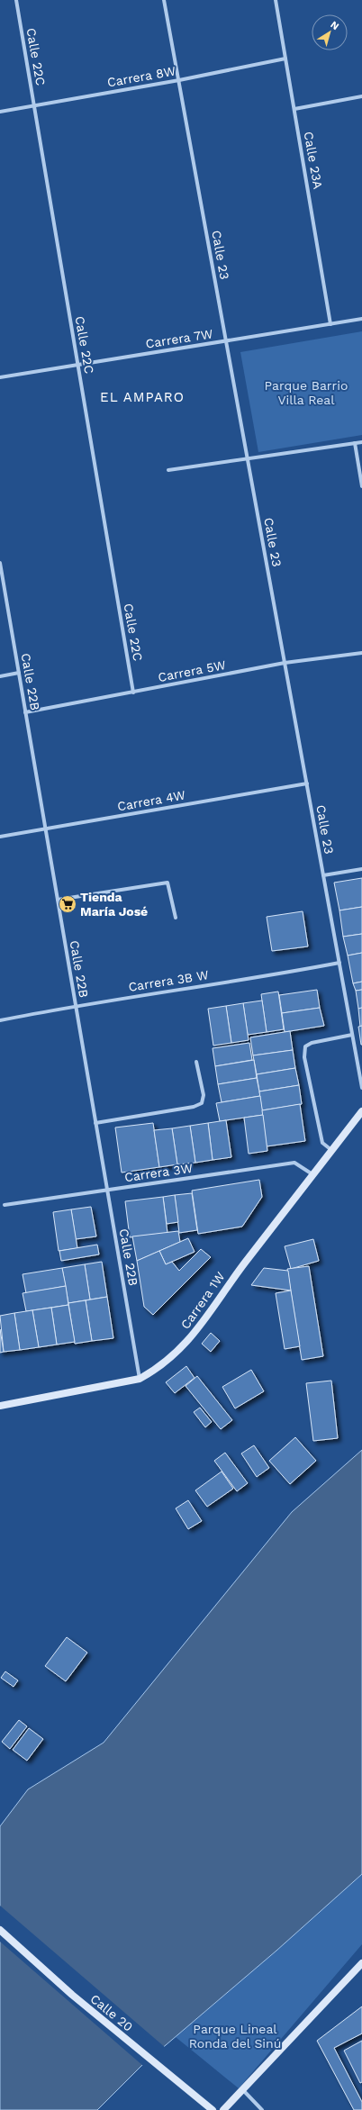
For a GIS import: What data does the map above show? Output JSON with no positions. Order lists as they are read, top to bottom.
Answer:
{
  "streets": {
    "street": [
      "Calle 22C",
      "Carrera 8W",
      "Calle 23A",
      "Calle 23",
      "Carrera 7W",
      "Carrera 5W",
      "Calle 22B",
      "Carrera 4W",
      "Carrera 3B W",
      "Carrera 3W",
      "Carrera 1W",
      "Calle 20"
    ]
  },
  "crossings": [
    ["Calle 22C", "Carrera 8W"],
    ["Calle 22C", "Carrera 7W"],
    ["Calle 22C", "Carrera 5W"],
    ["Carrera 8W", "Calle 23A"],
    ["Carrera 8W", "Calle 23"],
    ["Calle 23A", "Carrera 7W"],
    ["Calle 23", "Carrera 7W"],
    ["Calle 23", "Carrera 5W"],
    ["Calle 23", "Carrera 4W"],
    ["Calle 23", "Carrera 3B W"],
    ["Carrera 5W", "Calle 22B"],
    ["Calle 22B", "Carrera 4W"],
    ["Calle 22B", "Carrera 3B W"],
    ["Calle 22B", "Carrera 3W"],
    ["Calle 22B", "Carrera 1W"],
    ["Carrera 3W", "Carrera 1W"]
  ],
  "districts": ["EL AMPARO"],
  "parks": ["Parque Barrio Villa Real", "Parque Lineal Ronda del Sinú"],
  "places": {
    "supermarket": ["Tienda María José"]
  },
  "north": "top right"
}
